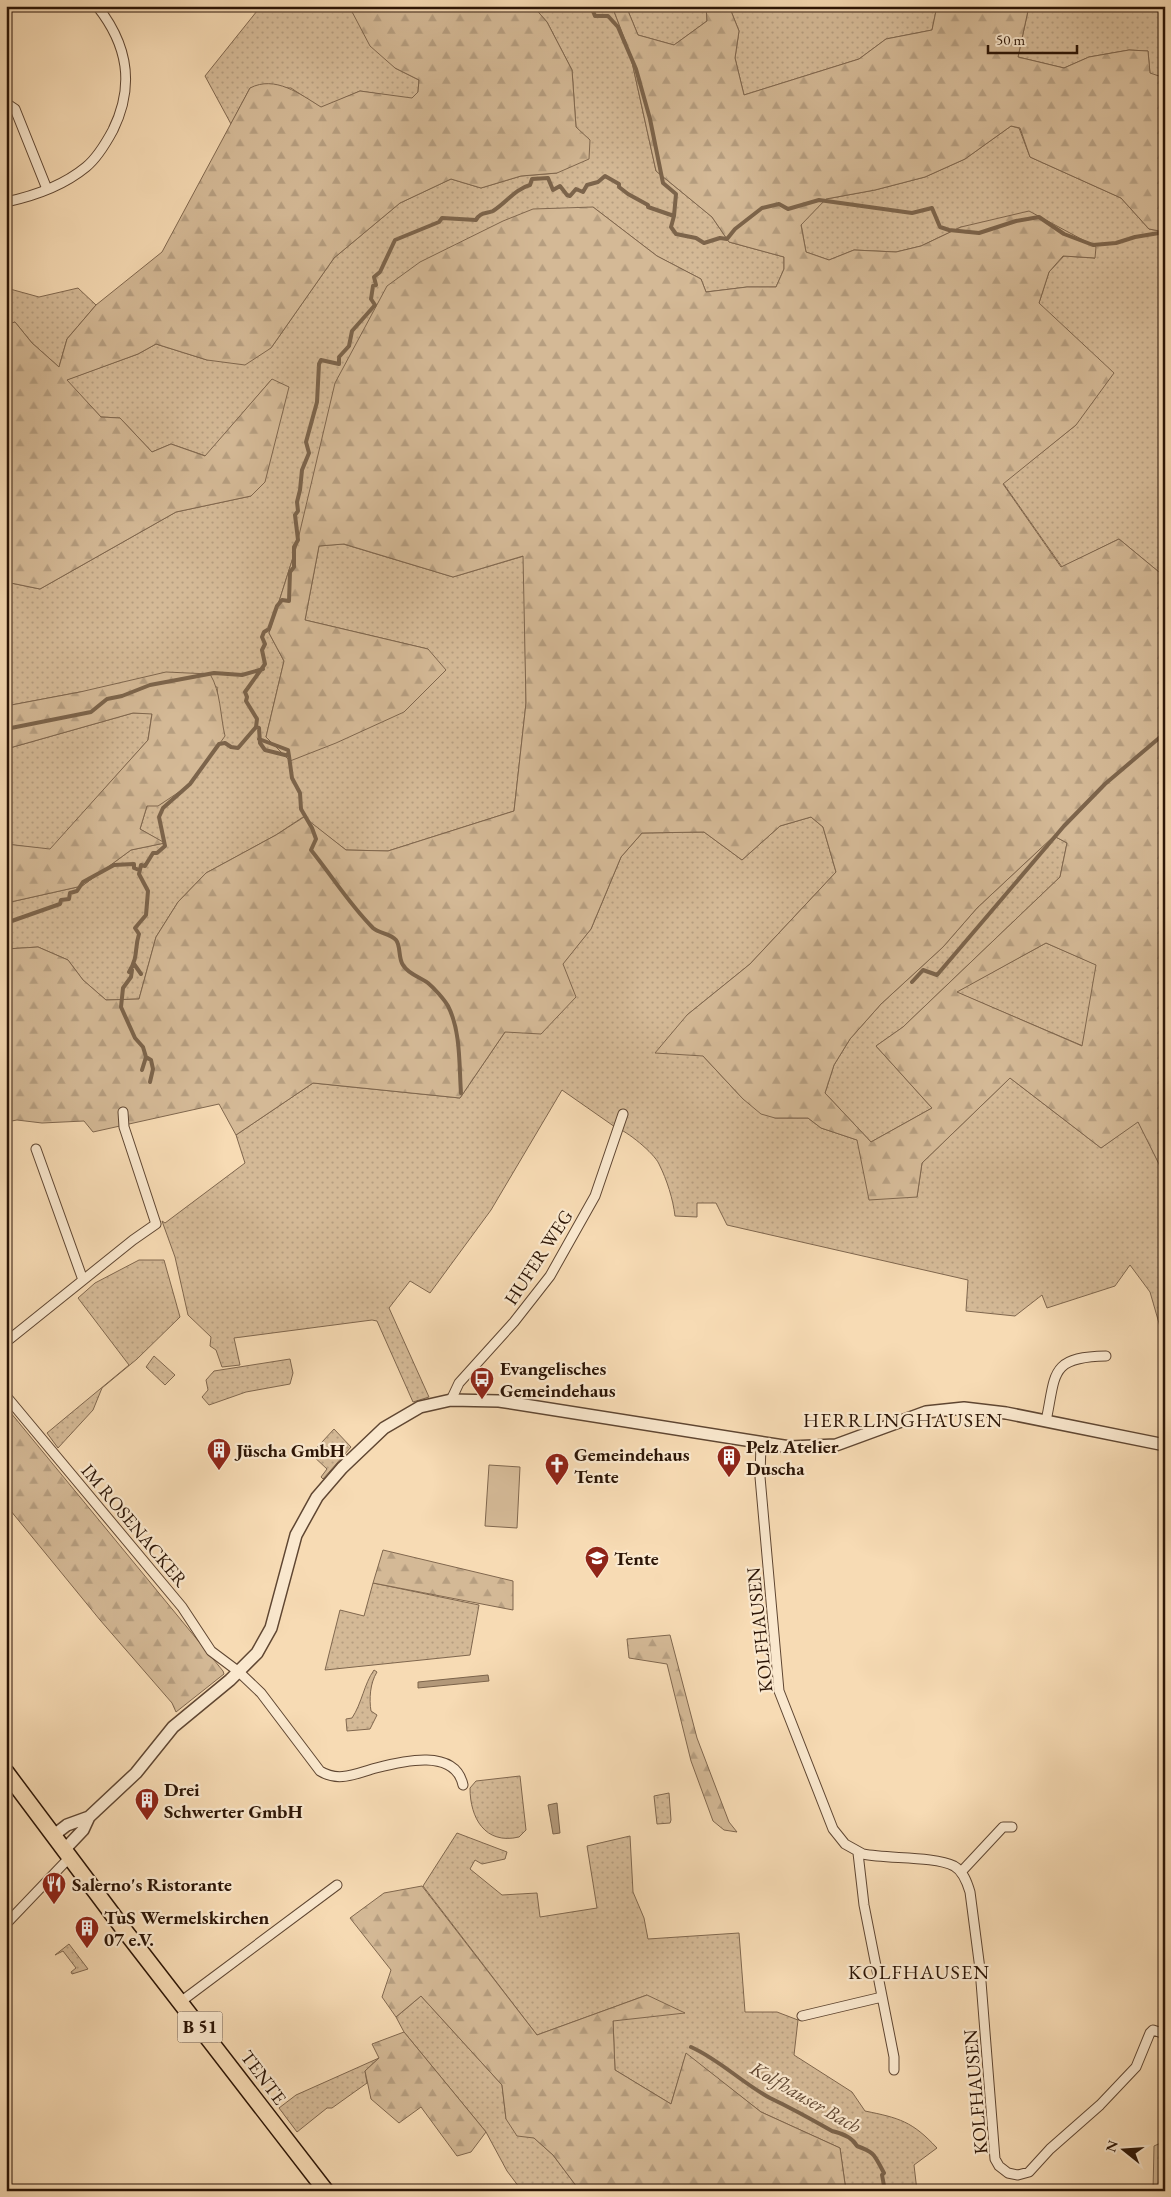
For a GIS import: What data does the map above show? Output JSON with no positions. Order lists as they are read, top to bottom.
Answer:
{
  "streets": {
    "main road": ["B 51", "TENTE"],
    "street": ["HUFER WEG", "IM ROSENACKER", "KOLFHAUSEN"]
  },
  "districts": ["HERRLINGHAUSEN", "KOLFHAUSEN"],
  "water": ["Kolfhauser Bach"],
  "places": {
    "bus stop": ["Evangelisches Gemeindehaus"],
    "building": [
      "Jüscha GmbH",
      "Pelz Atelier Duscha",
      "Drei Schwerter GmbH",
      "TuS Wermelskirchen 07 e.V."
    ],
    "church": ["Gemeindehaus Tente"],
    "school or university": ["Tente"],
    "restaurant": ["Salerno's Ristorante"]
  },
  "scale_bar": "50 m",
  "north": "left"
}
